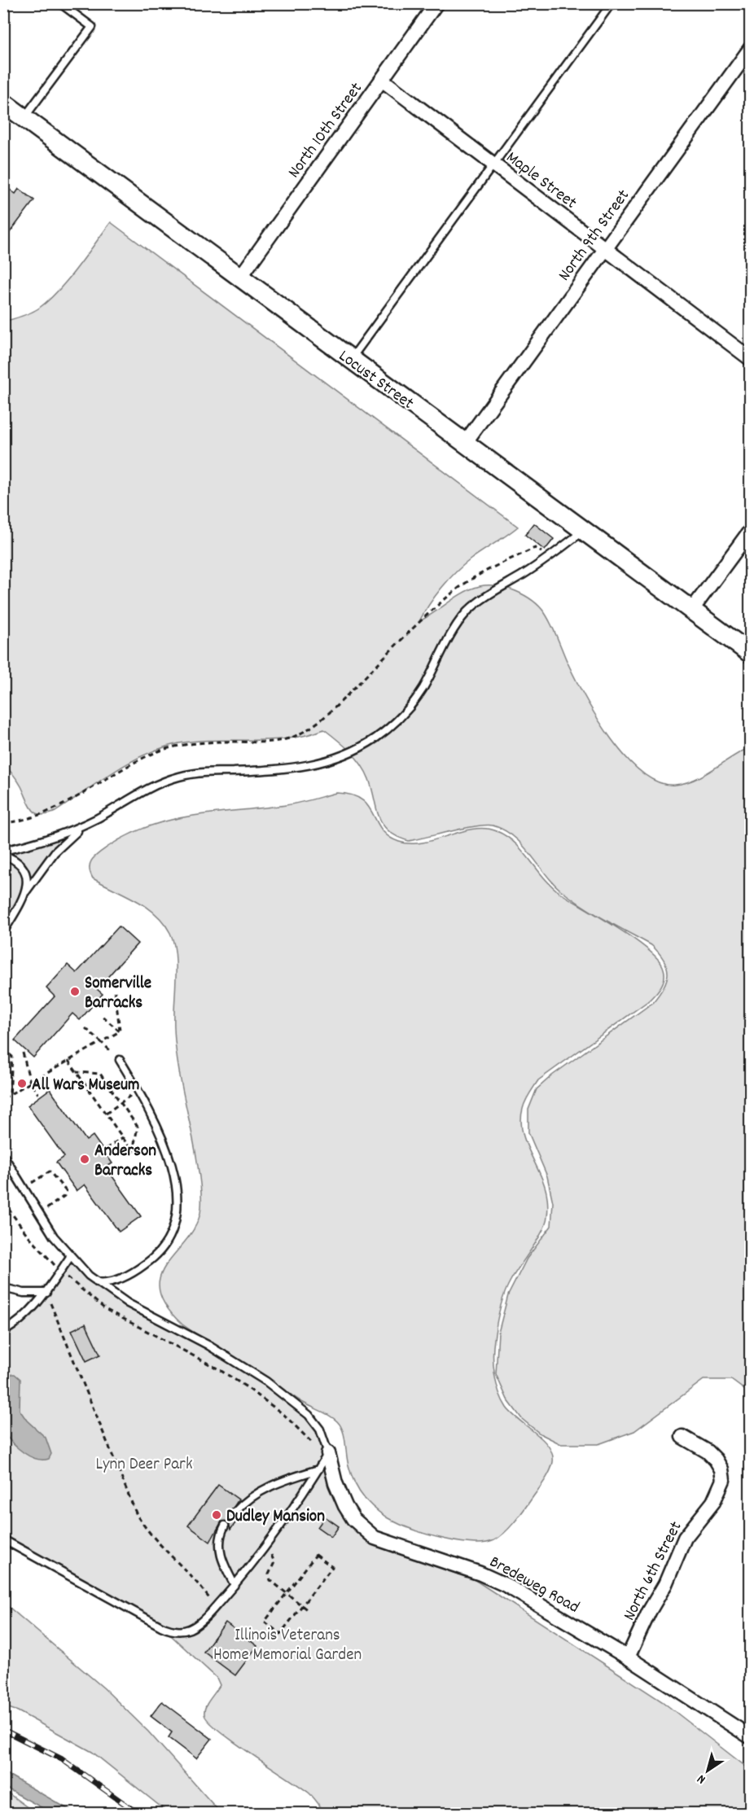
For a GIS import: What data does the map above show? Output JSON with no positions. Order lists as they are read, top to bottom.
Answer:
{
  "streets": {
    "street": [
      "North 10th Street",
      "Maple Street",
      "North 9th Street",
      "Locust Street",
      "North 6th Street",
      "Bredeweg Road"
    ]
  },
  "crossings": [
    ["North 10th Street", "Maple Street"],
    ["North 10th Street", "Locust Street"],
    ["Maple Street", "North 9th Street"],
    ["North 9th Street", "Locust Street"],
    ["North 6th Street", "Bredeweg Road"]
  ],
  "parks": ["Lynn Deer Park", "Illinois Veterans Home Memorial Garden"],
  "places": [
    "Somerville Barracks",
    "All Wars Museum",
    "Anderson Barracks",
    "Dudley Mansion"
  ],
  "north": "bottom left"
}
